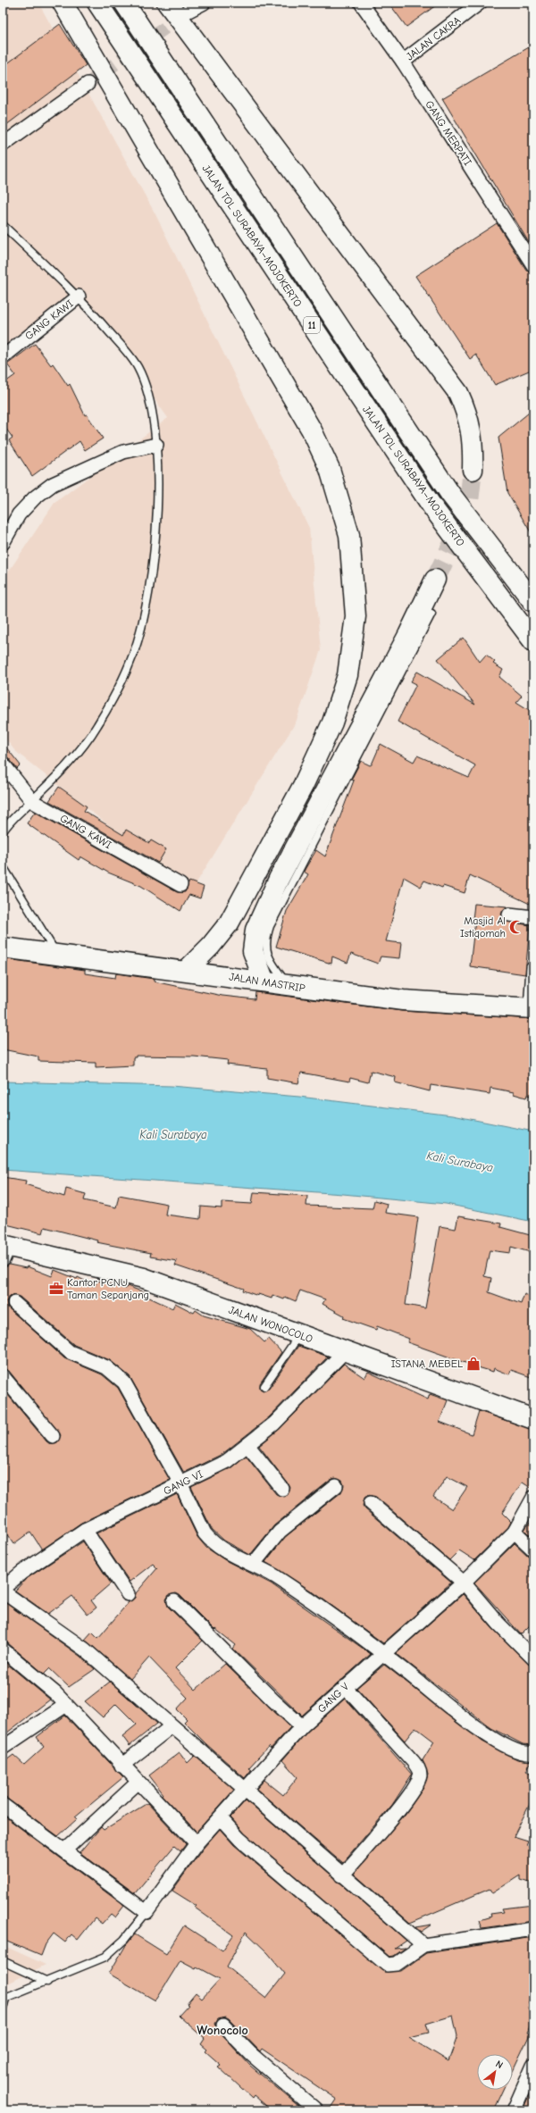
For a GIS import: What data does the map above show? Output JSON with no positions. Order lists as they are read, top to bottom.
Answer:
{
  "streets": {
    "main road": [
      "JALAN TOL SURABAYA–MOJOKERTO",
      "11",
      "JALAN MASTRIP",
      "JALAN WONOCOLO"
    ],
    "street": [
      "JALAN CAKRA",
      "GANG MERPATI",
      "GANG KAWI",
      "GANG VI",
      "GANG V"
    ]
  },
  "crossings": [
    ["JALAN CAKRA", "GANG MERPATI"],
    ["JALAN WONOCOLO", "GANG VI"]
  ],
  "districts": ["Wonocolo"],
  "water": ["Kali Surabaya"],
  "places": {
    "mosque": ["Masjid Al Istiqomah"],
    "office": ["Kantor PCNU Taman Sepanjang"],
    "shop": ["ISTANA MEBEL"]
  },
  "north": "top right"
}
